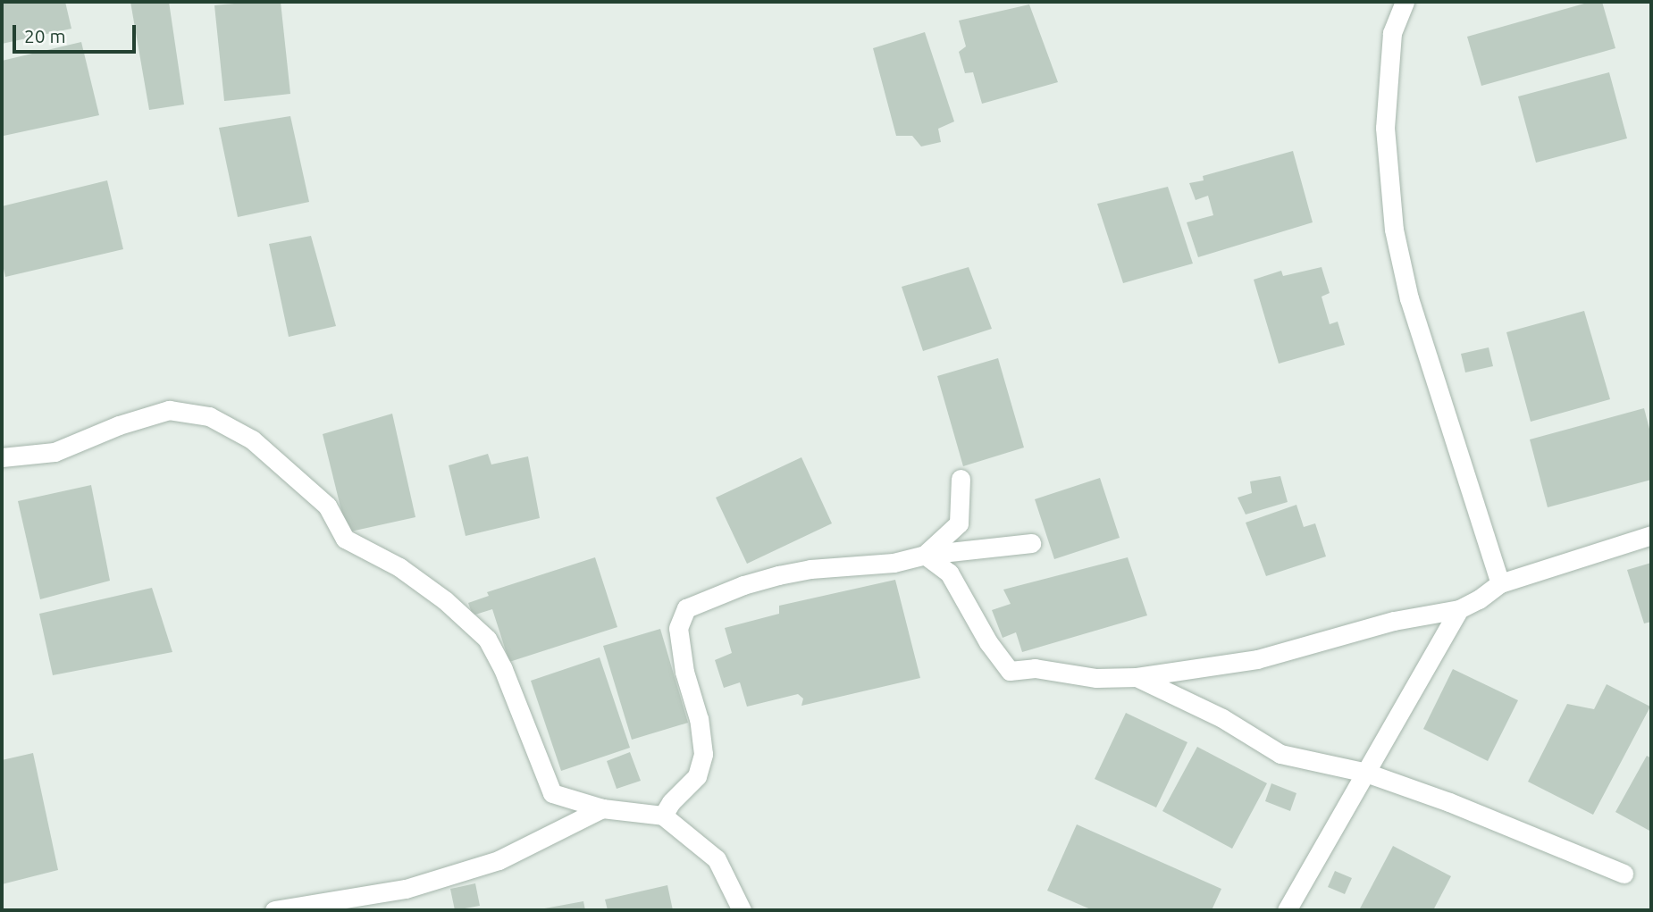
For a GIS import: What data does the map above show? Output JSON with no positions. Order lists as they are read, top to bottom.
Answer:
{
  "scale_bar": "20 m"
}
